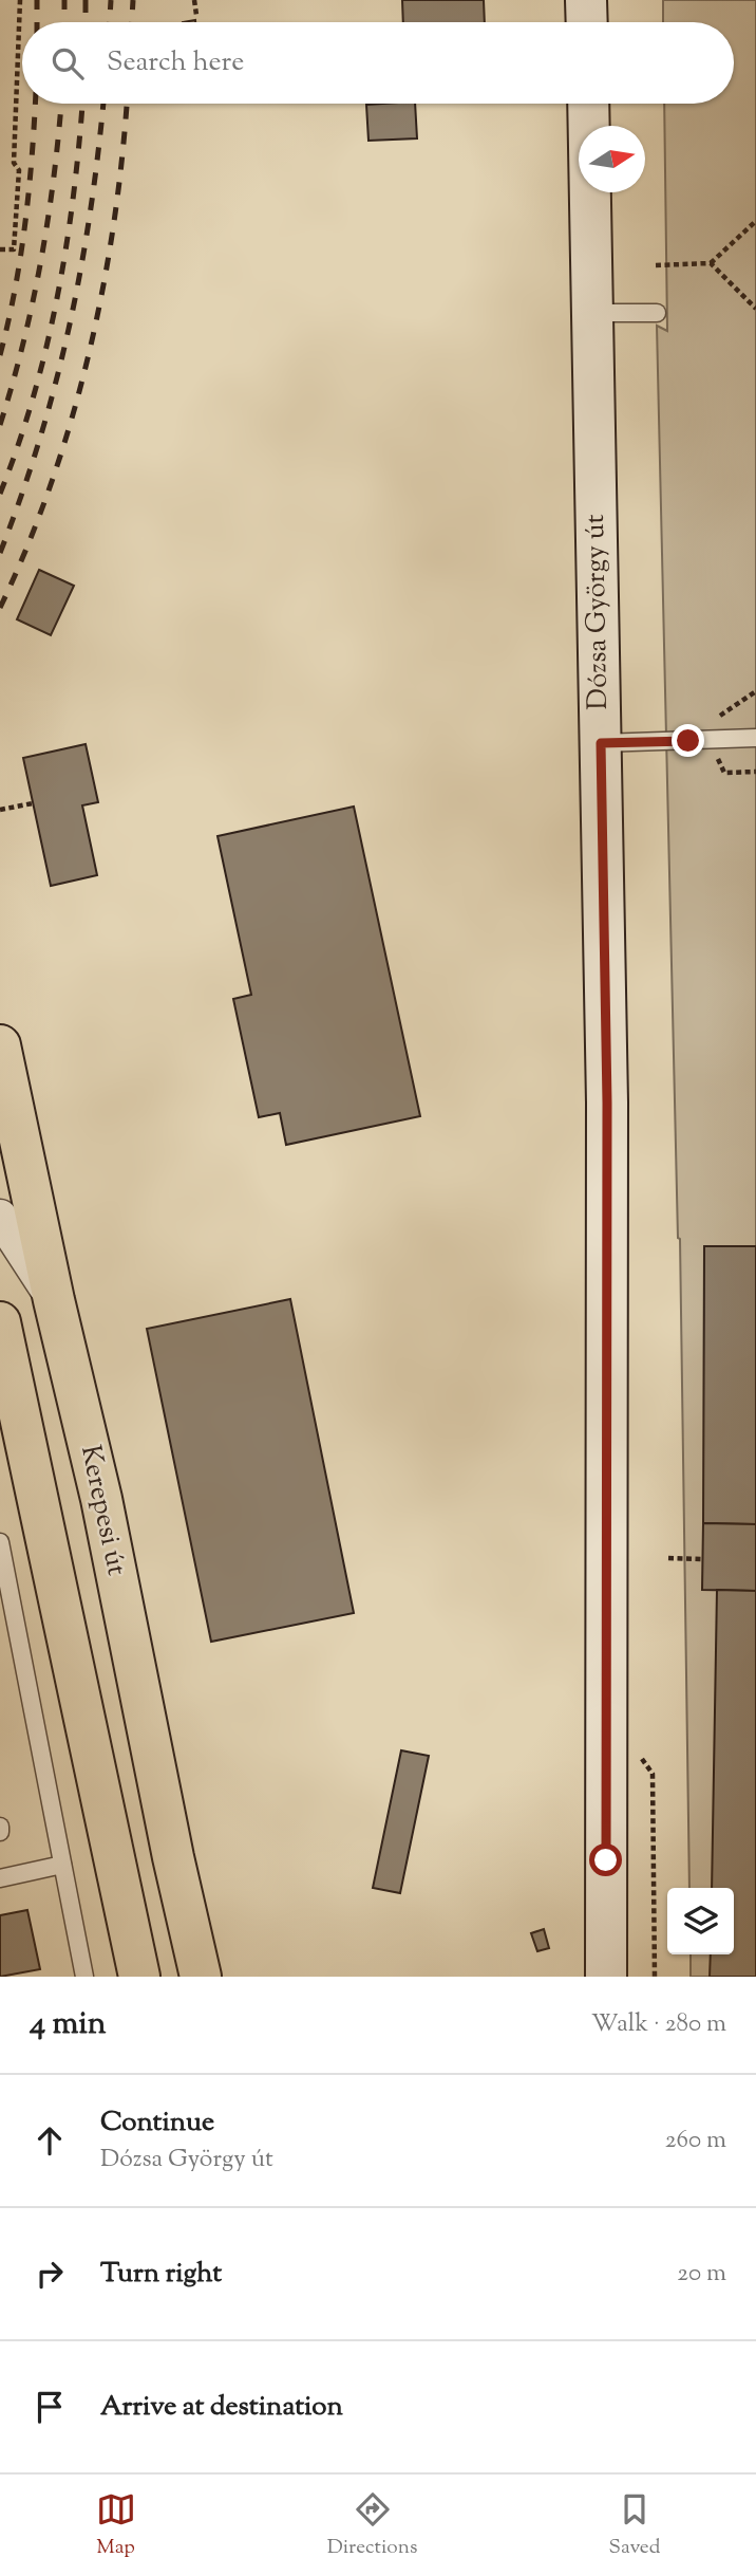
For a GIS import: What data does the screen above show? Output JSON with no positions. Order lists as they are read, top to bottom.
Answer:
{
  "streets": {
    "main road": ["Dózsa György út", "Kerepesi út"]
  },
  "north": "right",
  "page": {
    "search": "Search here",
    "heading": ["4 min", "Walk · 280 m"],
    "list": [
      ["Continue", "Dózsa György út", "260 m"],
      ["Turn right", "20 m"],
      "Arrive at destination"
    ],
    "nav": ["Map", "Directions", "Saved"]
  }
}
